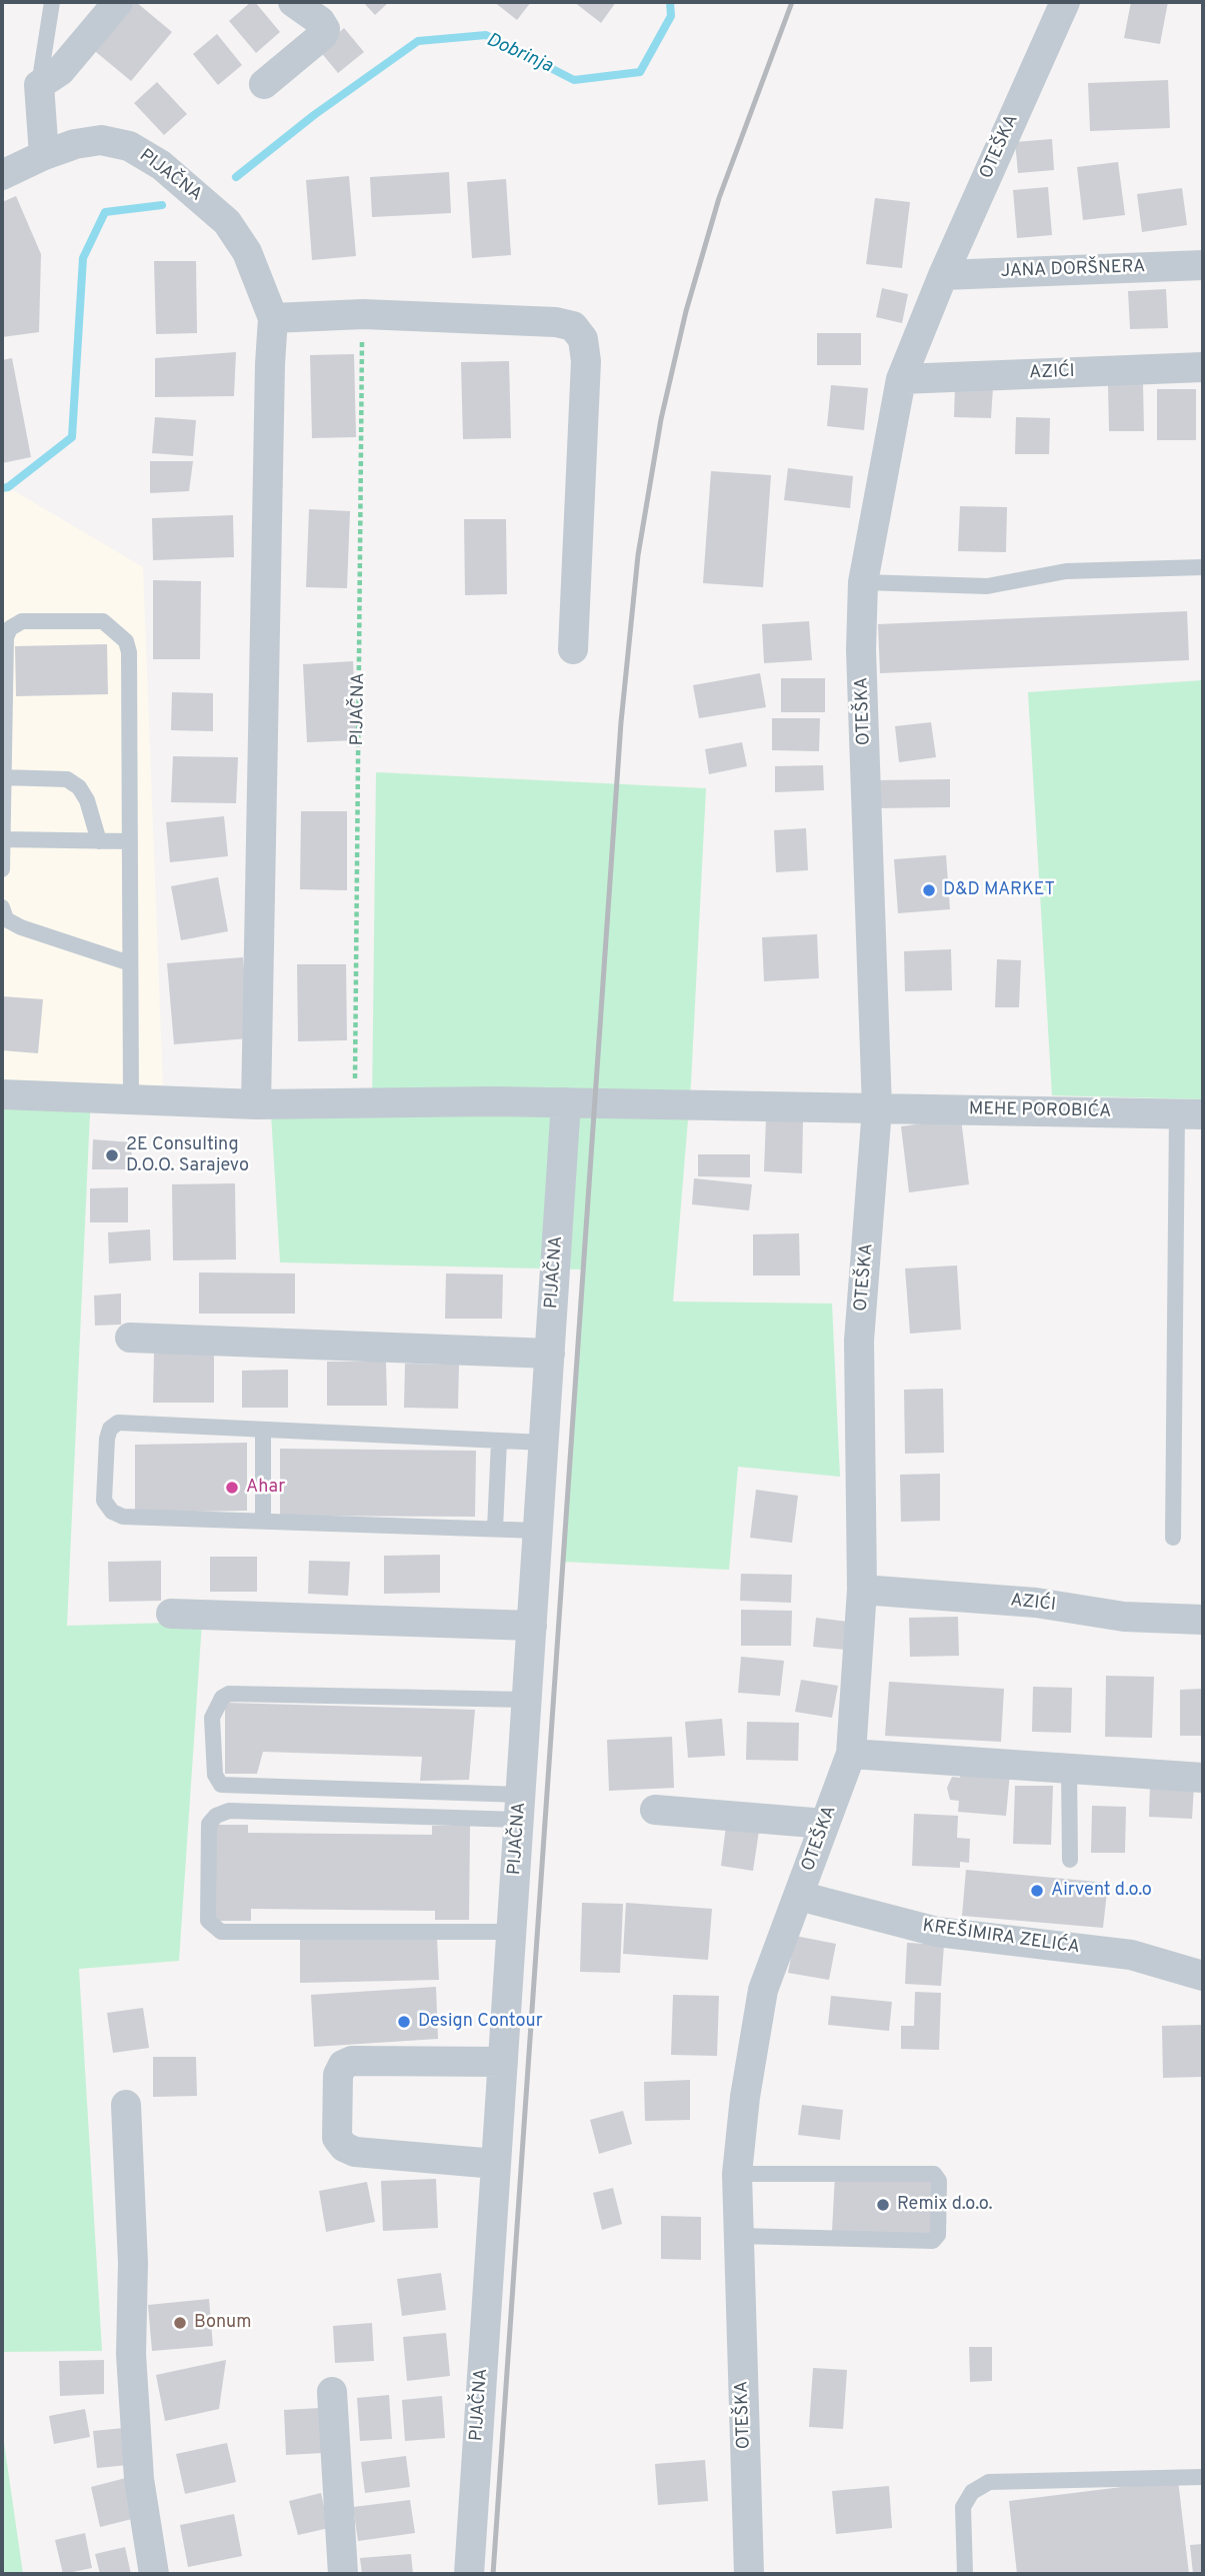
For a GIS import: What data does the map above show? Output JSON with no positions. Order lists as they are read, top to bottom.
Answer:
{
  "streets": {
    "street": [
      "OTEŠKA",
      "PIJAČNA",
      "JANA DORŠNERA",
      "AZIĆI",
      "MEHE POROBIĆA",
      "KREŠIMIRA ZELIĆA"
    ]
  },
  "crossings": [
    ["OTEŠKA", "JANA DORŠNERA"],
    ["OTEŠKA", "AZIĆI"],
    ["OTEŠKA", "MEHE POROBIĆA"],
    ["OTEŠKA", "KREŠIMIRA ZELIĆA"]
  ],
  "water": ["Dobrinja"],
  "places": [
    "D&D MARKET",
    "2E Consulting D.O.O. Sarajevo",
    "Ahar",
    "Airvent d.o.o",
    "Design Contour",
    "Remix d.o.o.",
    "Bonum"
  ]
}
